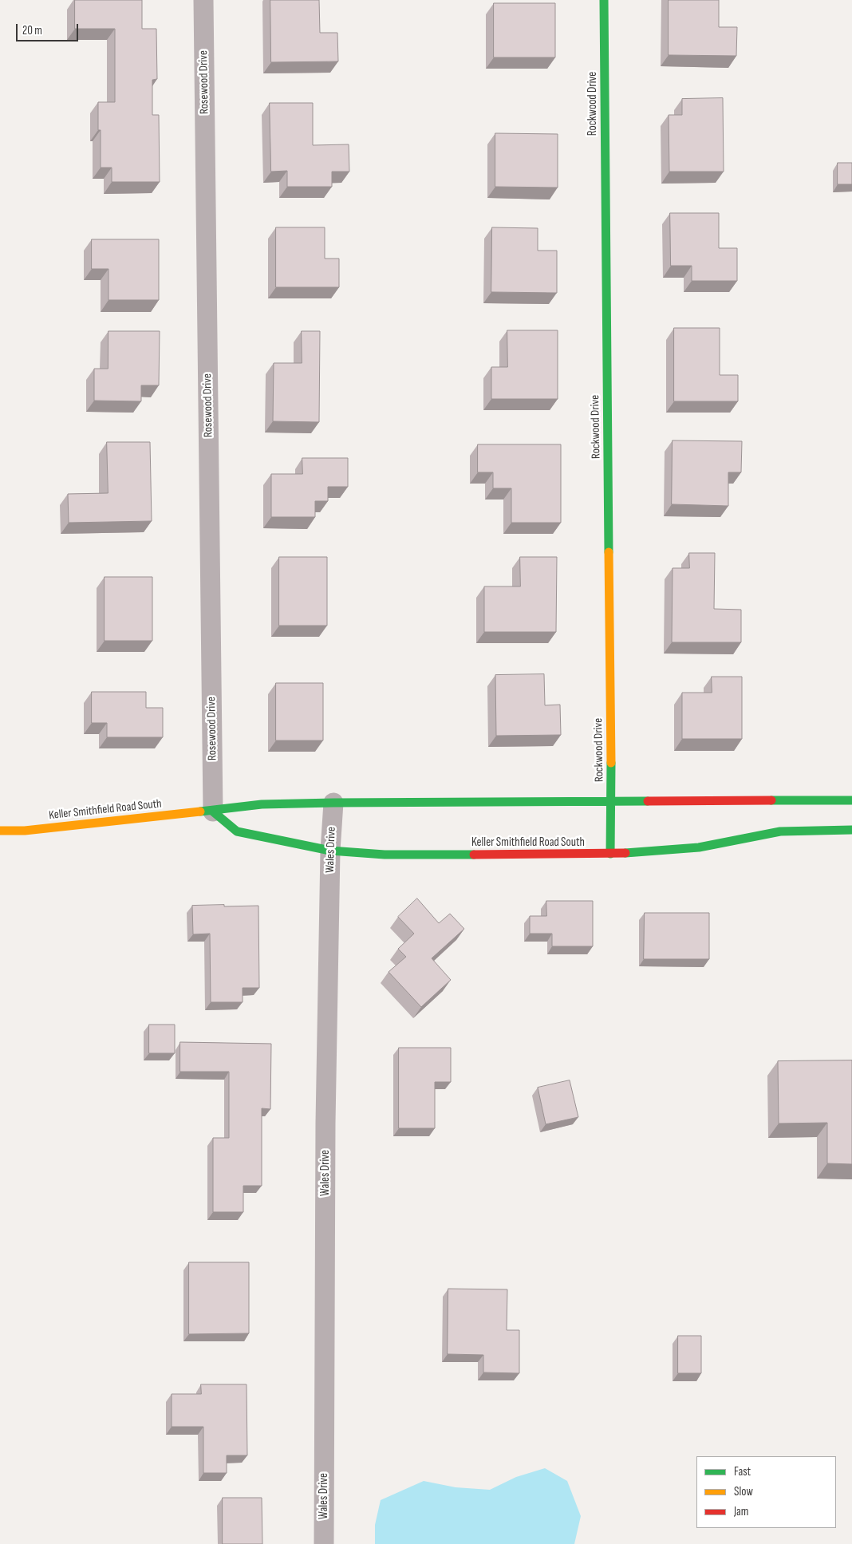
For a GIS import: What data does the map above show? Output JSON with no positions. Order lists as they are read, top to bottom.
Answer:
{
  "streets": {
    "main road": ["Rockwood Drive", "Keller Smithfield Road South"],
    "street": ["Rosewood Drive", "Wales Drive"]
  },
  "crossings": [
    ["Rosewood Drive", "Keller Smithfield Road South"],
    ["Rockwood Drive", "Keller Smithfield Road South"],
    ["Keller Smithfield Road South", "Wales Drive"]
  ],
  "legend": ["Fast", "Slow", "Jam"],
  "scale_bar": "20 m"
}
